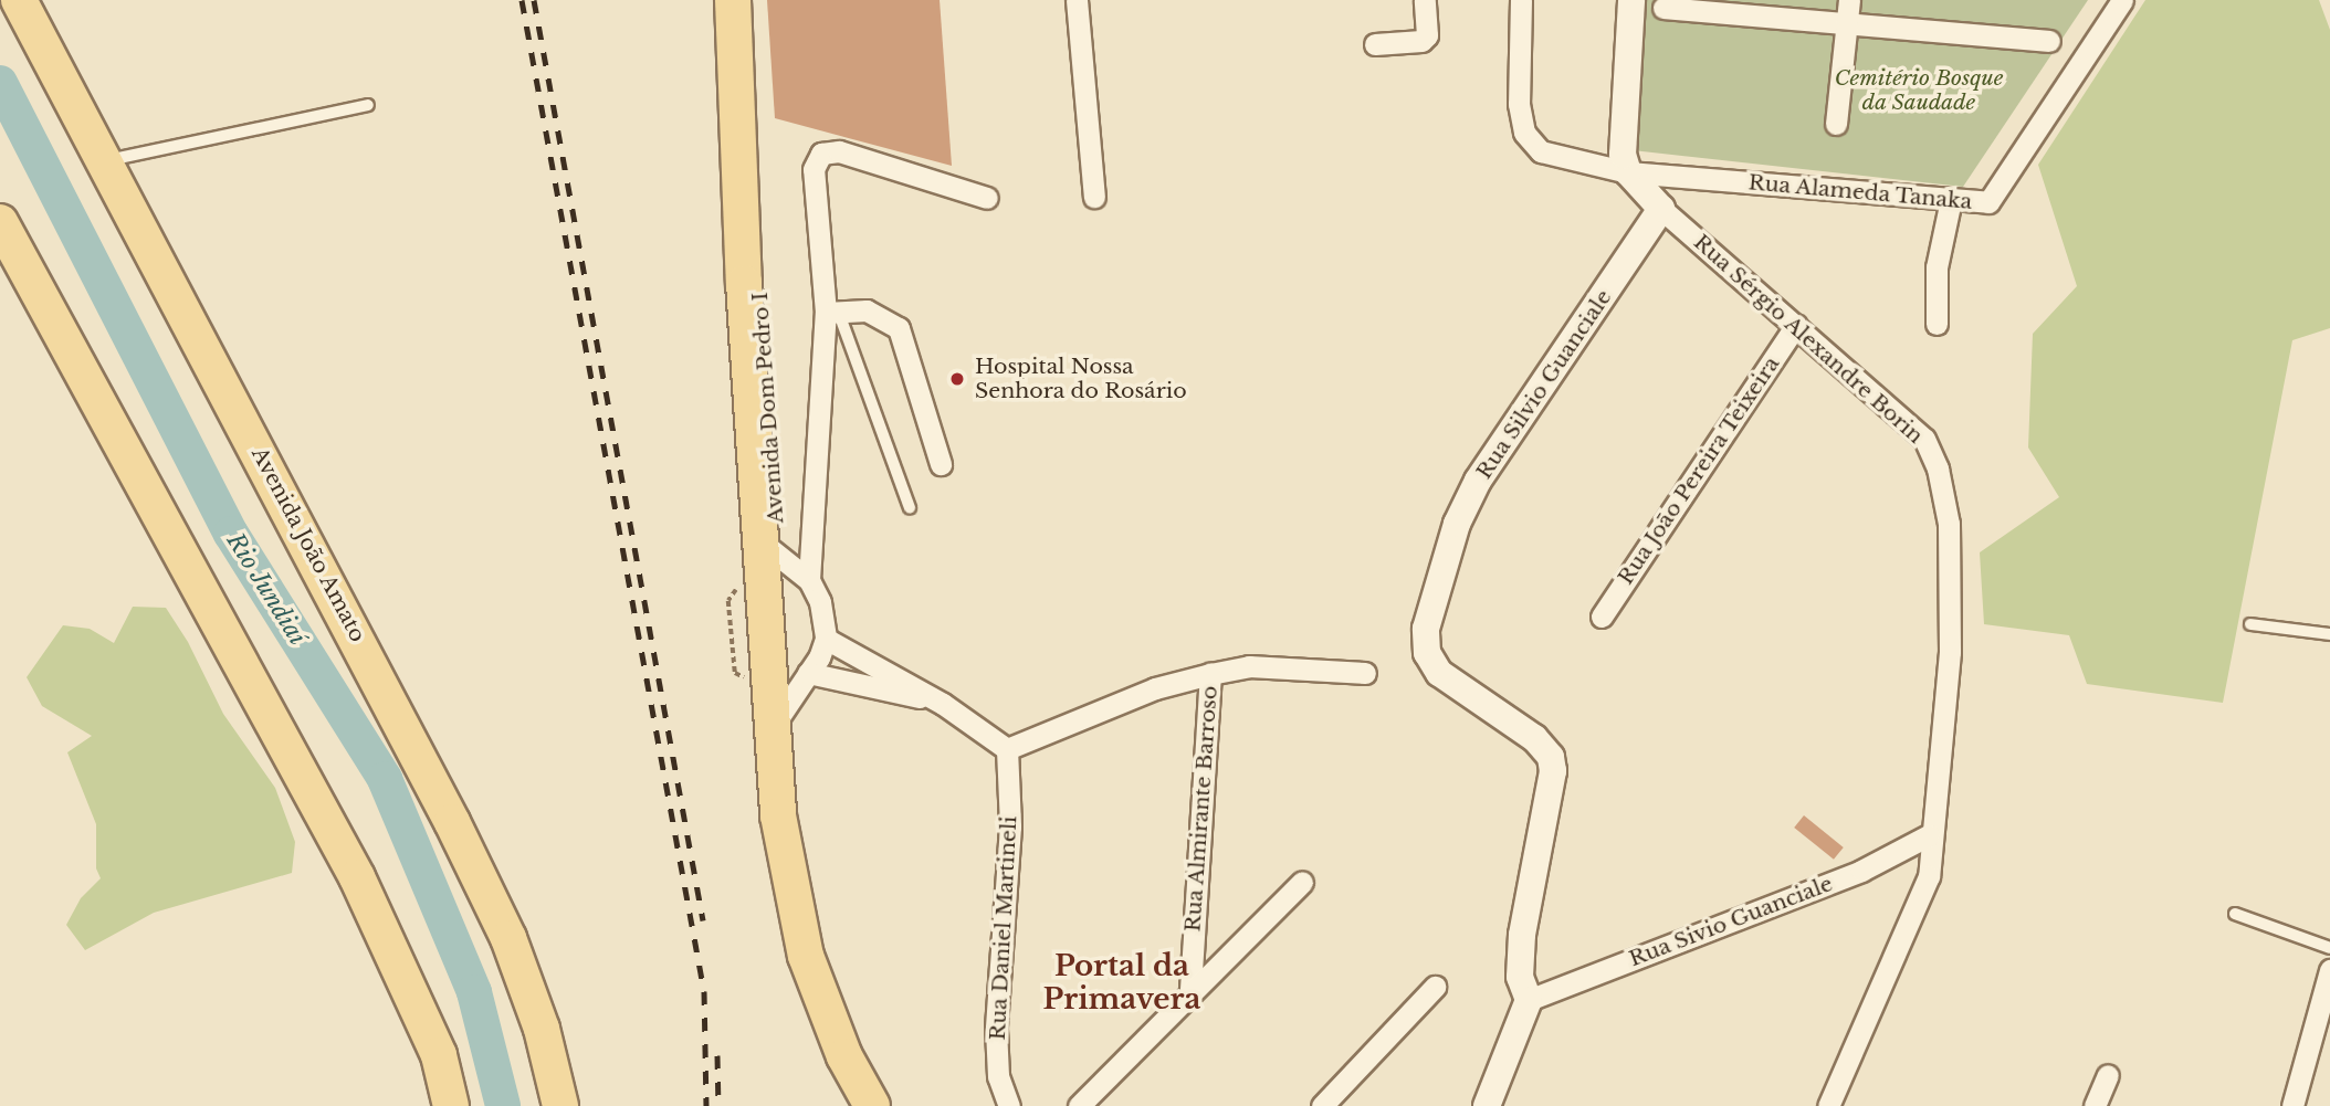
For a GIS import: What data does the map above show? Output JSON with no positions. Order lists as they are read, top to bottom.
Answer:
{
  "streets": {
    "main road": ["Avenida Dom Pedro I", "Avenida João Amato"],
    "street": [
      "Rua Alameda Tanaka",
      "Rua Sérgio Alexandre Borin",
      "Rua Silvio Guanciale",
      "Rua João Pereira Teixeira",
      "Rua Almirante Barroso",
      "Rua Sivio Guanciale",
      "Rua Daniel Martineli"
    ]
  },
  "crossings": [
    ["Rua Sérgio Alexandre Borin", "Rua Silvio Guanciale"],
    ["Rua Sérgio Alexandre Borin", "Rua João Pereira Teixeira"],
    ["Rua Sérgio Alexandre Borin", "Rua Sivio Guanciale"],
    ["Rua Silvio Guanciale", "Rua Sivio Guanciale"]
  ],
  "districts": ["Portal da Primavera"],
  "water": ["Rio Jundiaí"],
  "parks": ["Cemitério Bosque da Saudade"],
  "places": ["Hospital Nossa Senhora do Rosário"]
}
